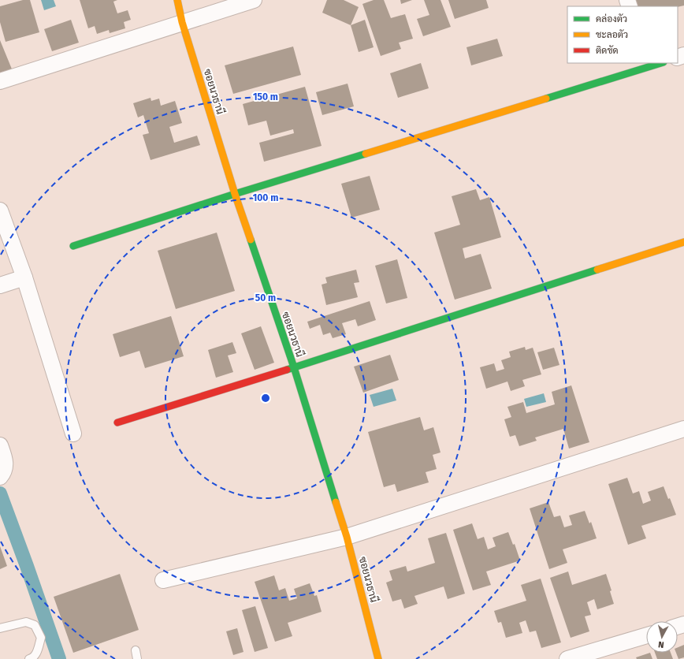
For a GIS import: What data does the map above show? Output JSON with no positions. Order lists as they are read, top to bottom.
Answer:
{
  "streets": {
    "street": ["ซอยนวธานี"]
  },
  "legend": ["คล่องตัว", "ชะลอตัว", "ติดขัด"],
  "north": "bottom",
  "rings": ["150 m", "100 m", "50 m"]
}
